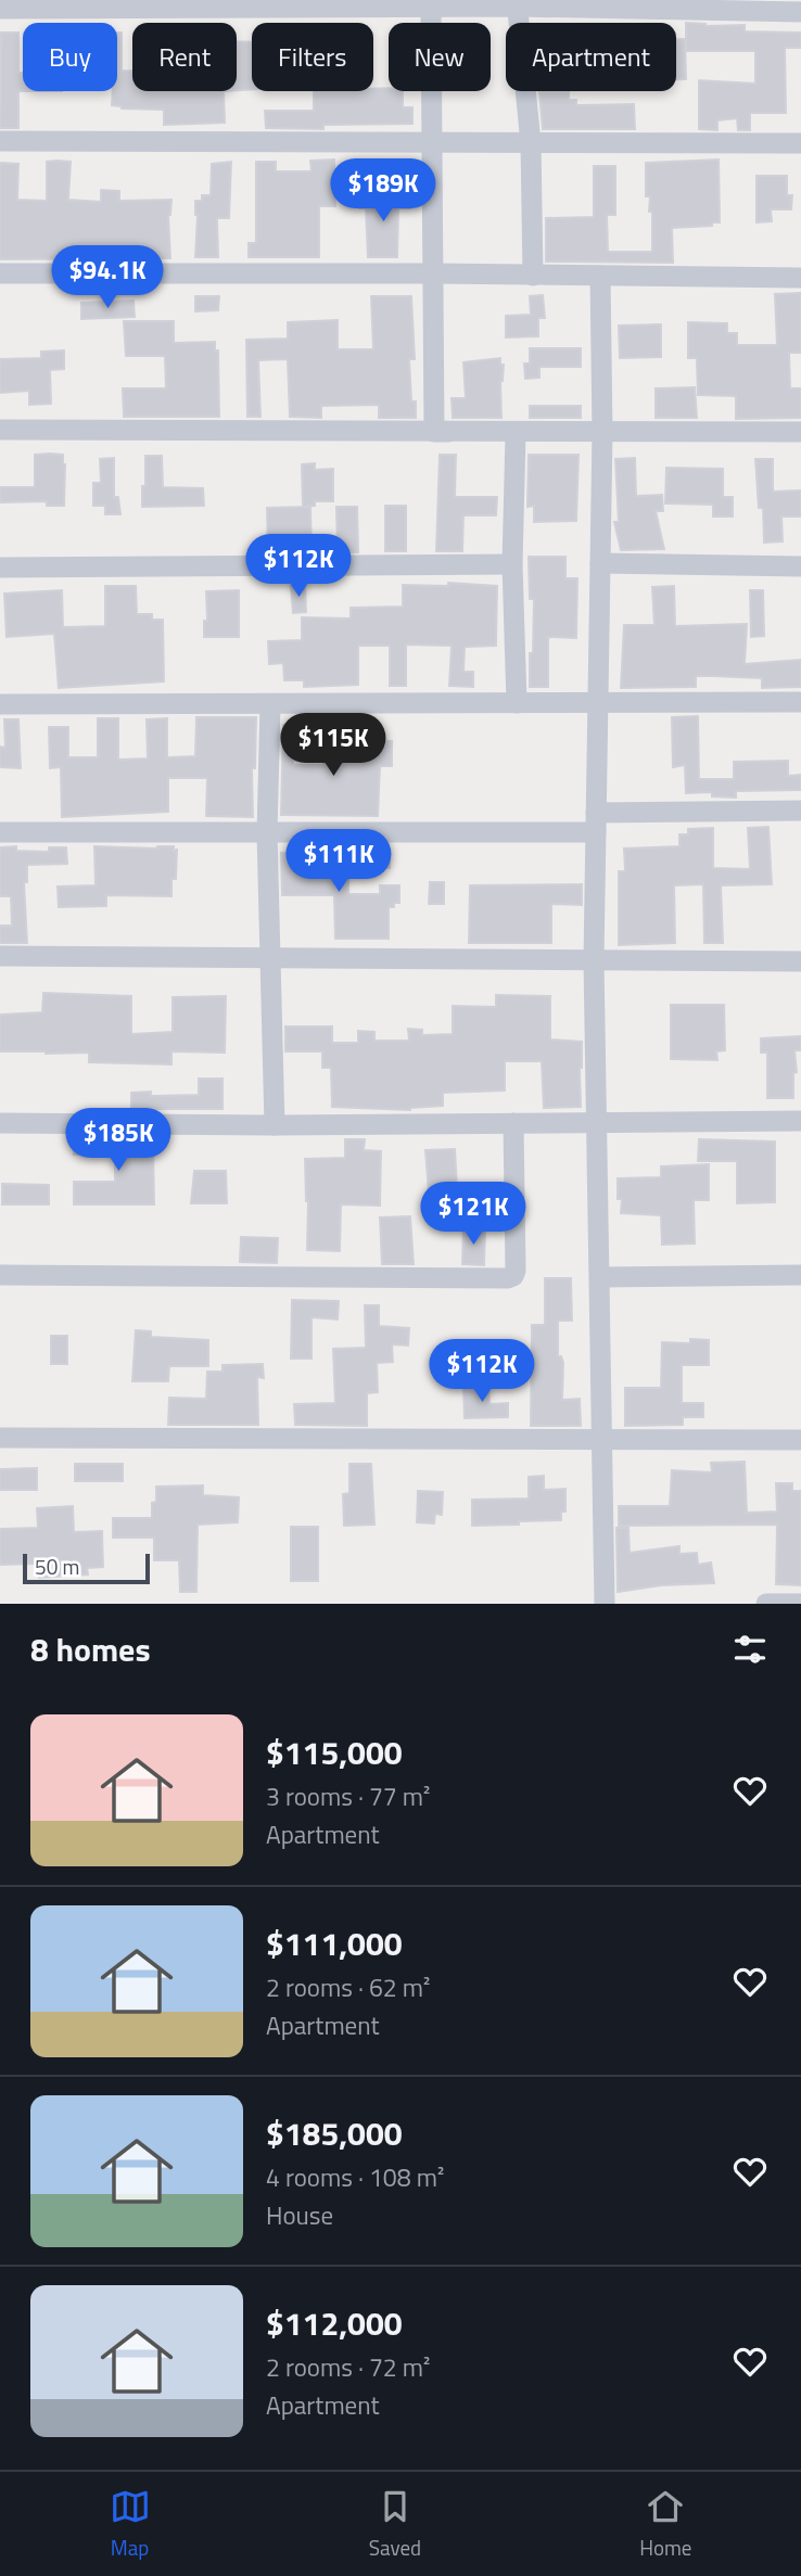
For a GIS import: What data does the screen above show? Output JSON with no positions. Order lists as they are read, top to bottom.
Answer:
{
  "scale_bar": "50 m",
  "page": {
    "chip": [
      "Buy",
      "Rent",
      "Filters",
      "New",
      "Apartment"
    ],
    "price": [
      "$189K",
      "$94.1K",
      "$112K",
      "$115K",
      "$111K",
      "$185K",
      "$121K",
      "$112K"
    ],
    "scale": "50 m",
    "heading": "8 homes",
    "list": [
      {
        "name": "$115,000",
        "note": "3 rooms · 77 m² · Apartment"
      },
      {
        "name": "$111,000",
        "note": "2 rooms · 62 m² · Apartment"
      },
      {
        "name": "$185,000",
        "note": "4 rooms · 108 m² · House"
      },
      {
        "name": "$112,000",
        "note": "2 rooms · 72 m² · Apartment"
      }
    ],
    "tabs": ["Map", "Saved", "Home"]
  }
}
